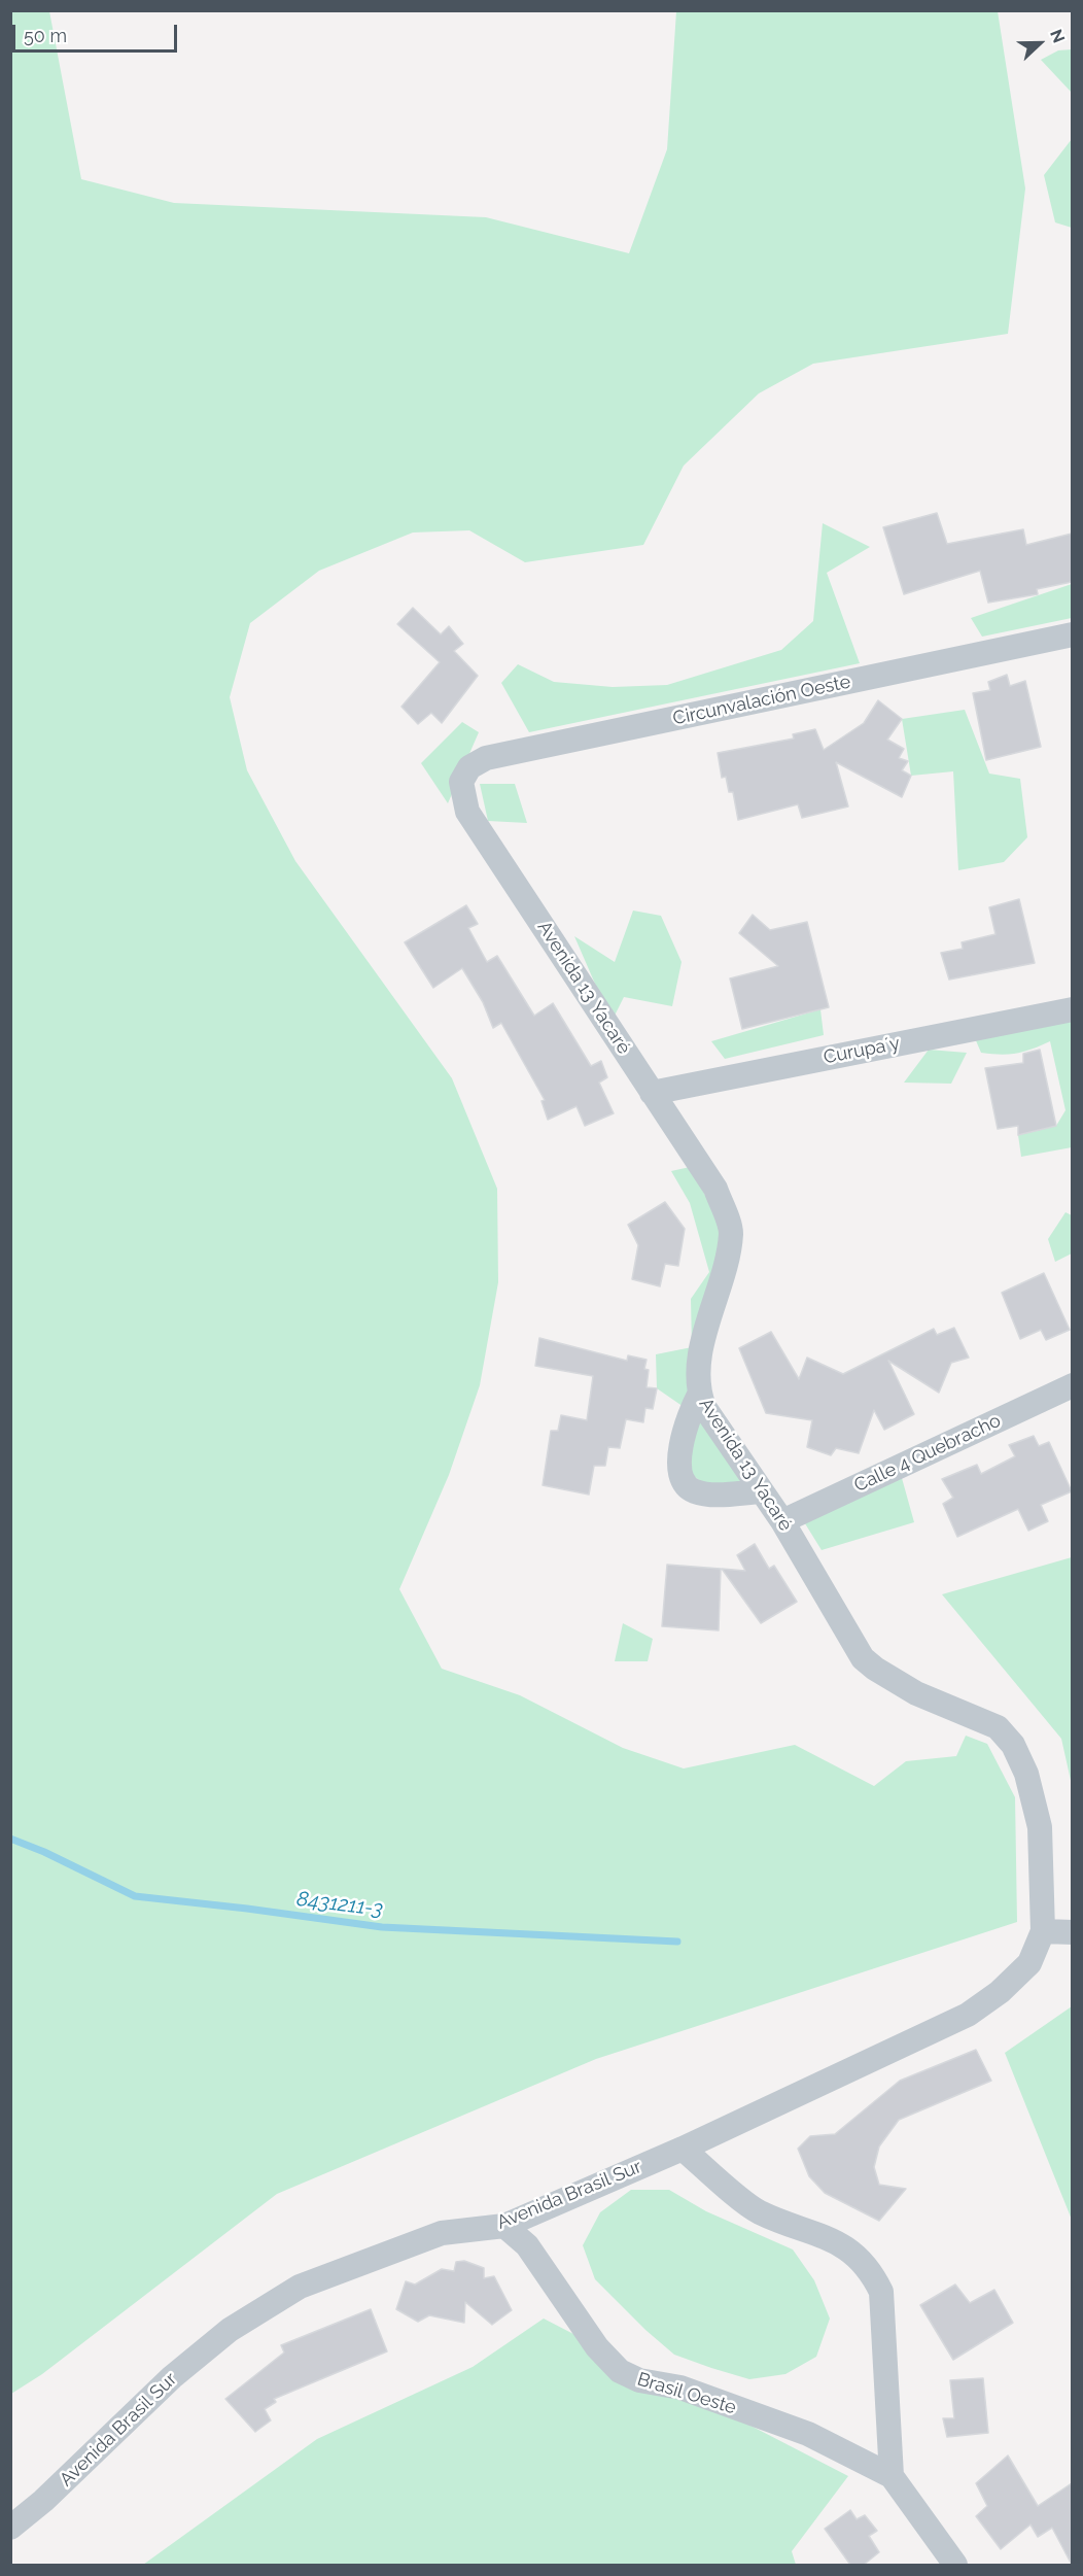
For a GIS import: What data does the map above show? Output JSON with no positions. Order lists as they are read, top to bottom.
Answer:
{
  "streets": {
    "street": [
      "Circunvalación Oeste",
      "Avenida 13 Yacaré",
      "Curupa´y",
      "Calle 4 Quebracho",
      "Avenida Brasil Sur",
      "Brasil Oeste"
    ]
  },
  "crossings": [
    ["Circunvalación Oeste", "Avenida 13 Yacaré"],
    ["Avenida 13 Yacaré", "Curupa´y"],
    ["Avenida 13 Yacaré", "Calle 4 Quebracho"],
    ["Avenida 13 Yacaré", "Avenida Brasil Sur"],
    ["Avenida Brasil Sur", "Brasil Oeste"]
  ],
  "water": ["8431211-3"],
  "scale_bar": "50 m",
  "north": "right"
}
